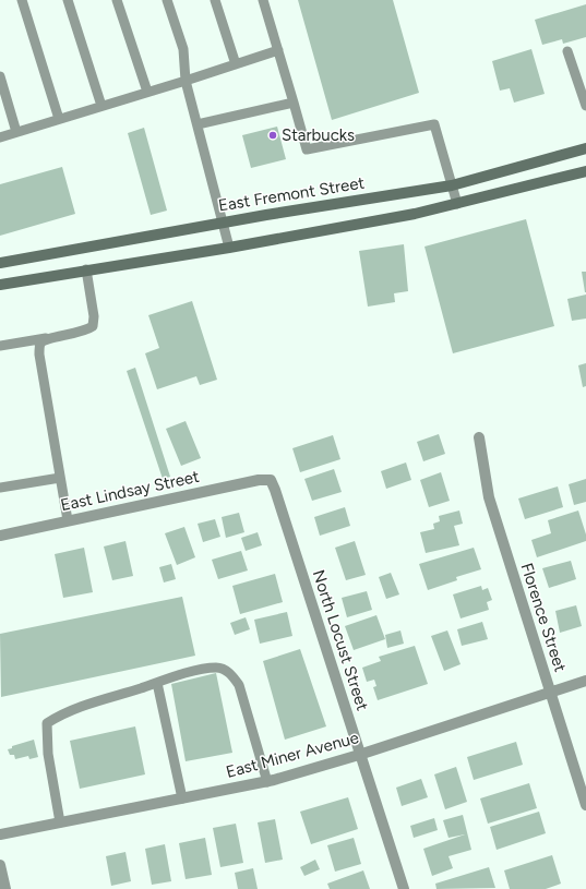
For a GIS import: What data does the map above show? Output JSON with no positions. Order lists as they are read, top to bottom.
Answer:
{
  "streets": {
    "main road": ["East Fremont Street"],
    "street": [
      "East Lindsay Street",
      "Florence Street",
      "North Locust Street",
      "East Miner Avenue"
    ]
  },
  "crossings": [
    ["East Lindsay Street", "North Locust Street"],
    ["Florence Street", "East Miner Avenue"],
    ["North Locust Street", "East Miner Avenue"]
  ],
  "places": ["Starbucks"]
}
